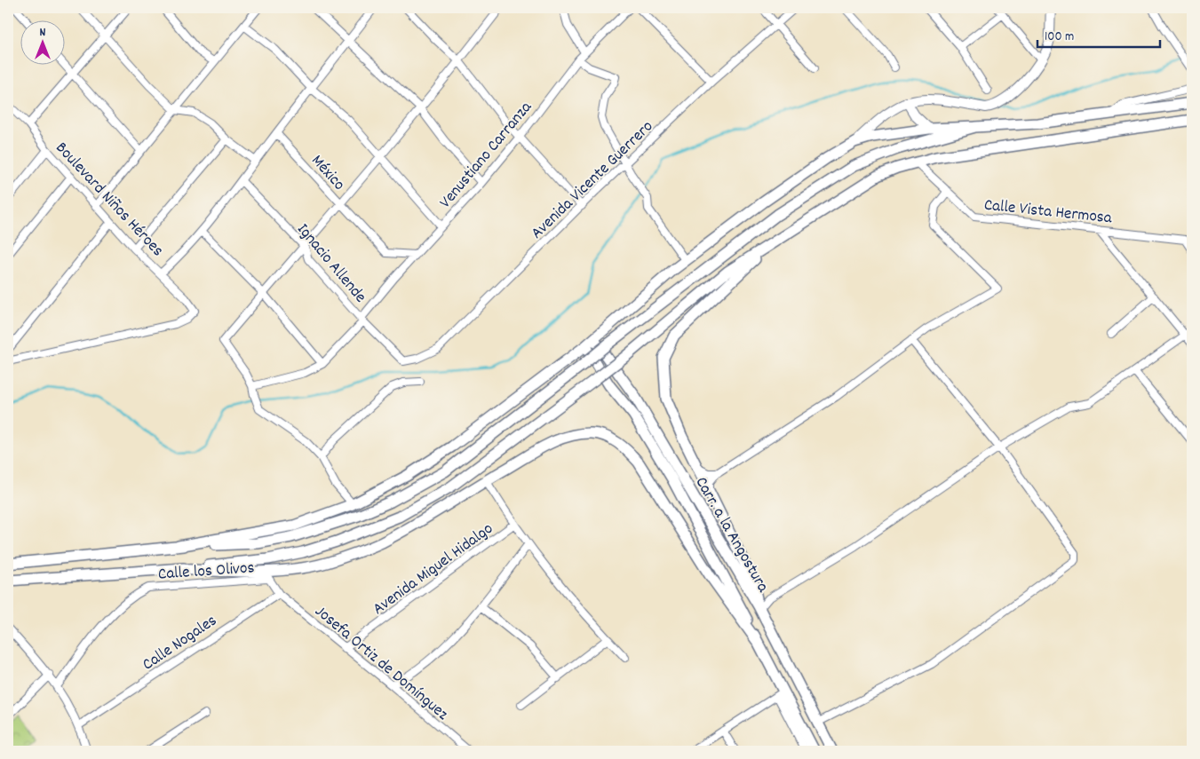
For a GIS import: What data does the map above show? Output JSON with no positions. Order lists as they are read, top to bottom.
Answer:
{
  "streets": {
    "main road": ["Carr. a la Angostura"],
    "street": [
      "Venustiano Carranza",
      "México",
      "Avenida Vicente Guerrero",
      "Boulevard Niños Héroes",
      "Calle Vista Hermosa",
      "Ignacio Allende",
      "Avenida Miguel Hidalgo",
      "Calle los Olivos",
      "Calle Nogales",
      "Josefa Ortiz de Domínguez"
    ]
  },
  "crossings": [
    ["Venustiano Carranza", "México"],
    ["Venustiano Carranza", "Ignacio Allende"],
    ["Avenida Vicente Guerrero", "Ignacio Allende"],
    ["Avenida Miguel Hidalgo", "Josefa Ortiz de Domínguez"],
    ["Calle Nogales", "Josefa Ortiz de Domínguez"]
  ],
  "scale_bar": "100 m",
  "north": "top"
}
